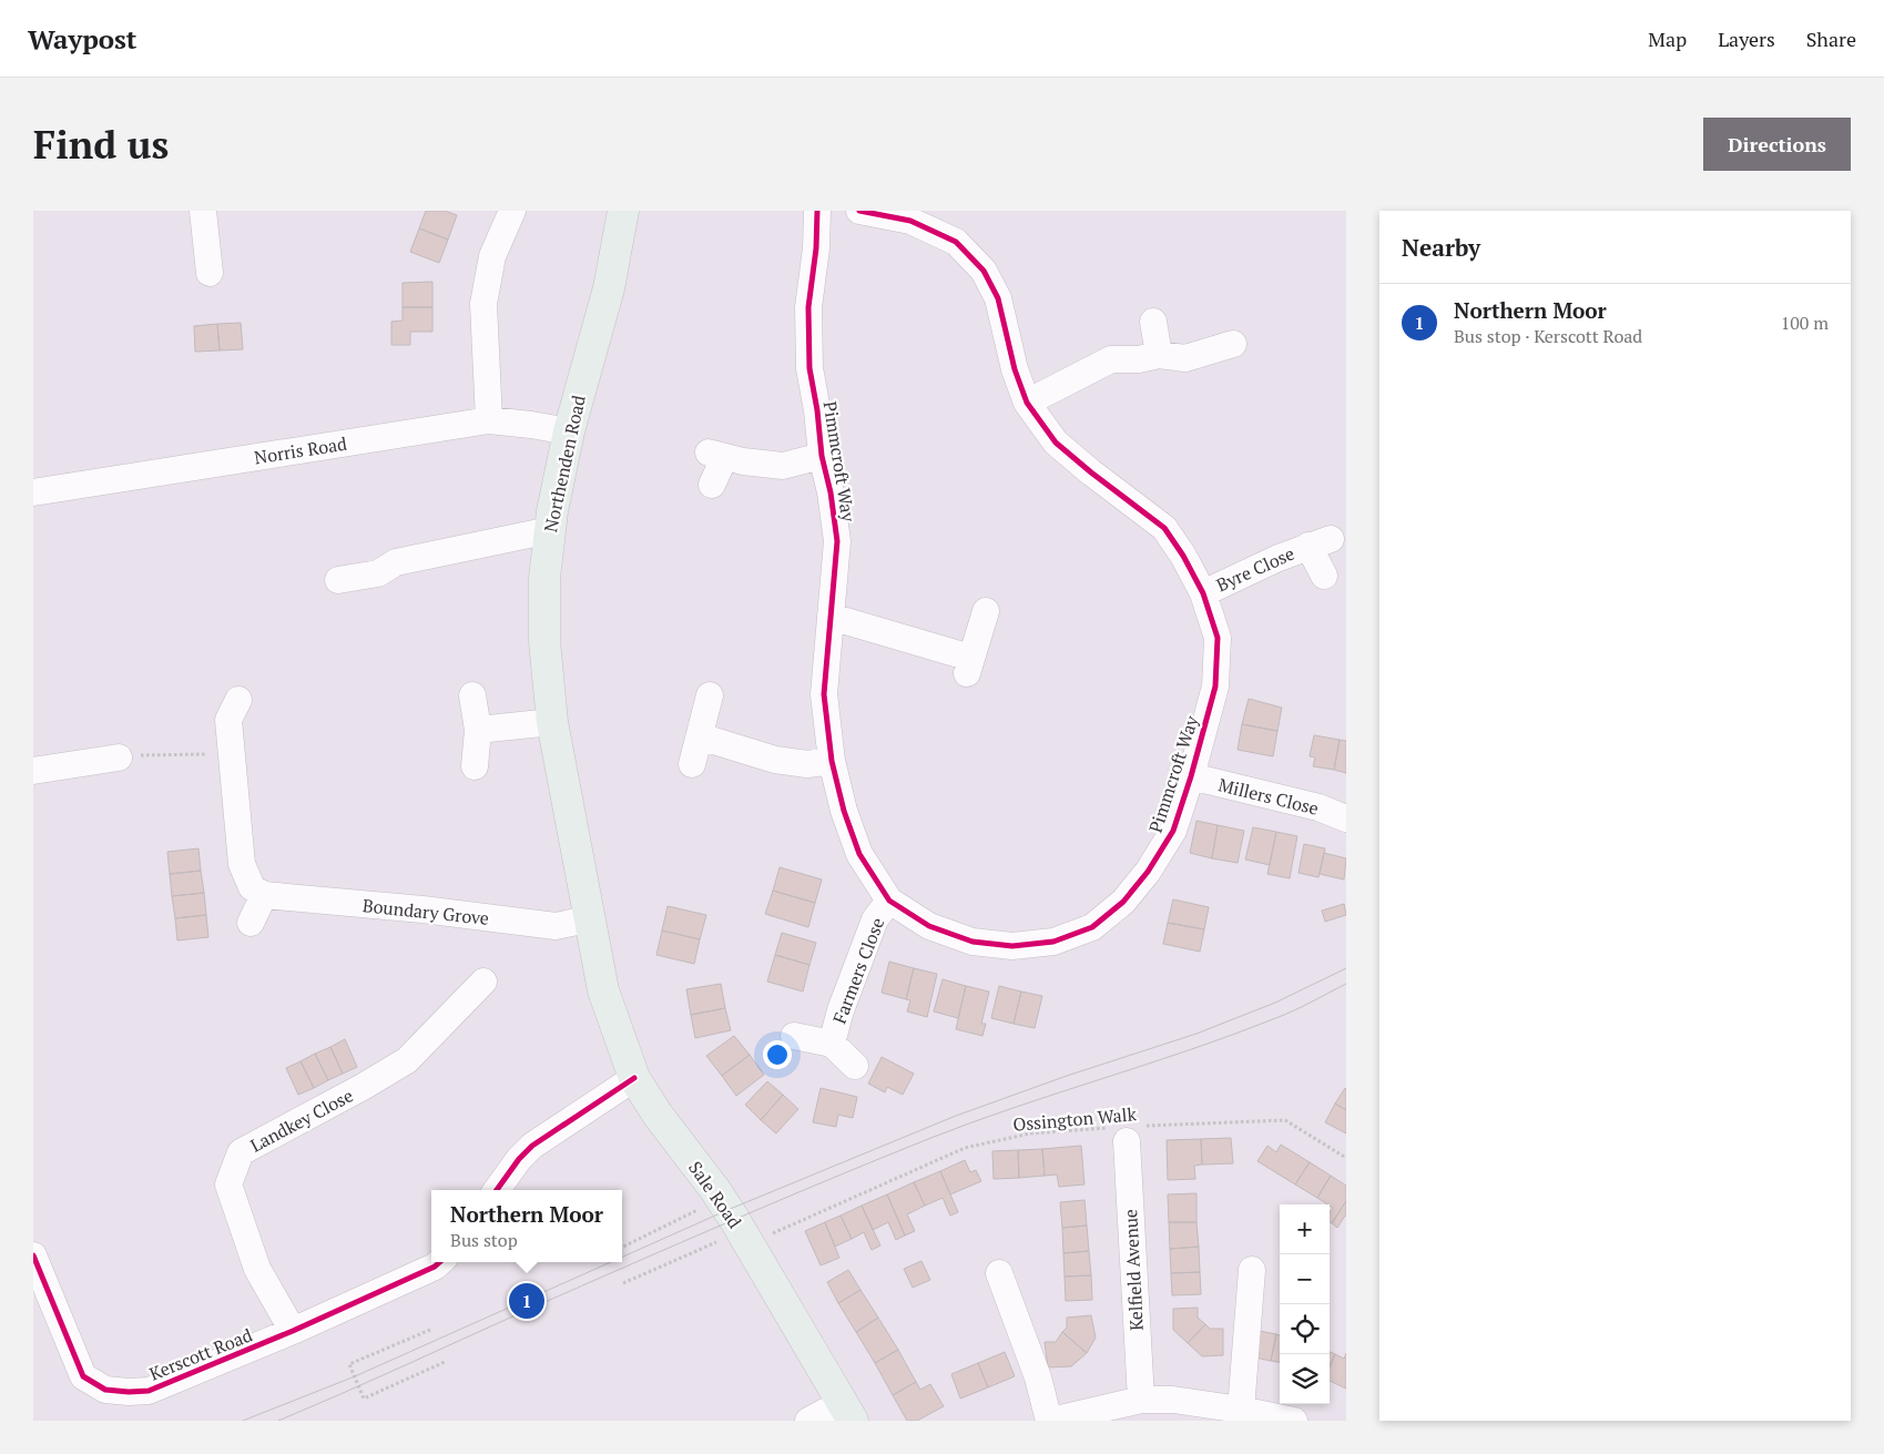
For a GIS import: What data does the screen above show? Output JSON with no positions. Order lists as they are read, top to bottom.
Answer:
{
  "streets": {
    "main road": ["Northenden Road", "Sale Road"],
    "street": [
      "Norris Road",
      "Pimmcroft Way",
      "Byre Close",
      "Millers Close",
      "Boundary Grove",
      "Farmers Close",
      "Landkey Close",
      "Kelfield Avenue",
      "Kerscott Road"
    ],
    "path": ["Ossington Walk"]
  },
  "crossings": [
    ["Norris Road", "Northenden Road"],
    ["Pimmcroft Way", "Byre Close"],
    ["Pimmcroft Way", "Millers Close"],
    ["Pimmcroft Way", "Farmers Close"],
    ["Northenden Road", "Boundary Grove"],
    ["Northenden Road", "Sale Road"],
    ["Ossington Walk", "Sale Road"],
    ["Ossington Walk", "Kelfield Avenue"],
    ["Landkey Close", "Kerscott Road"]
  ],
  "page": {
    "header": "Waypost",
    "nav": ["Map", "Layers", "Share"],
    "buttons": "Directions",
    "title": "Find us",
    "heading": "Nearby",
    "list": [
      {
        "mark": "1",
        "name": "Northern Moor",
        "note": "Bus stop · Kerscott Road",
        "value": "100 m"
      }
    ],
    "popup": ["Northern Moor", "Bus stop"],
    "map_buttons": ["+", "−"],
    "pins": "1"
  }
}
